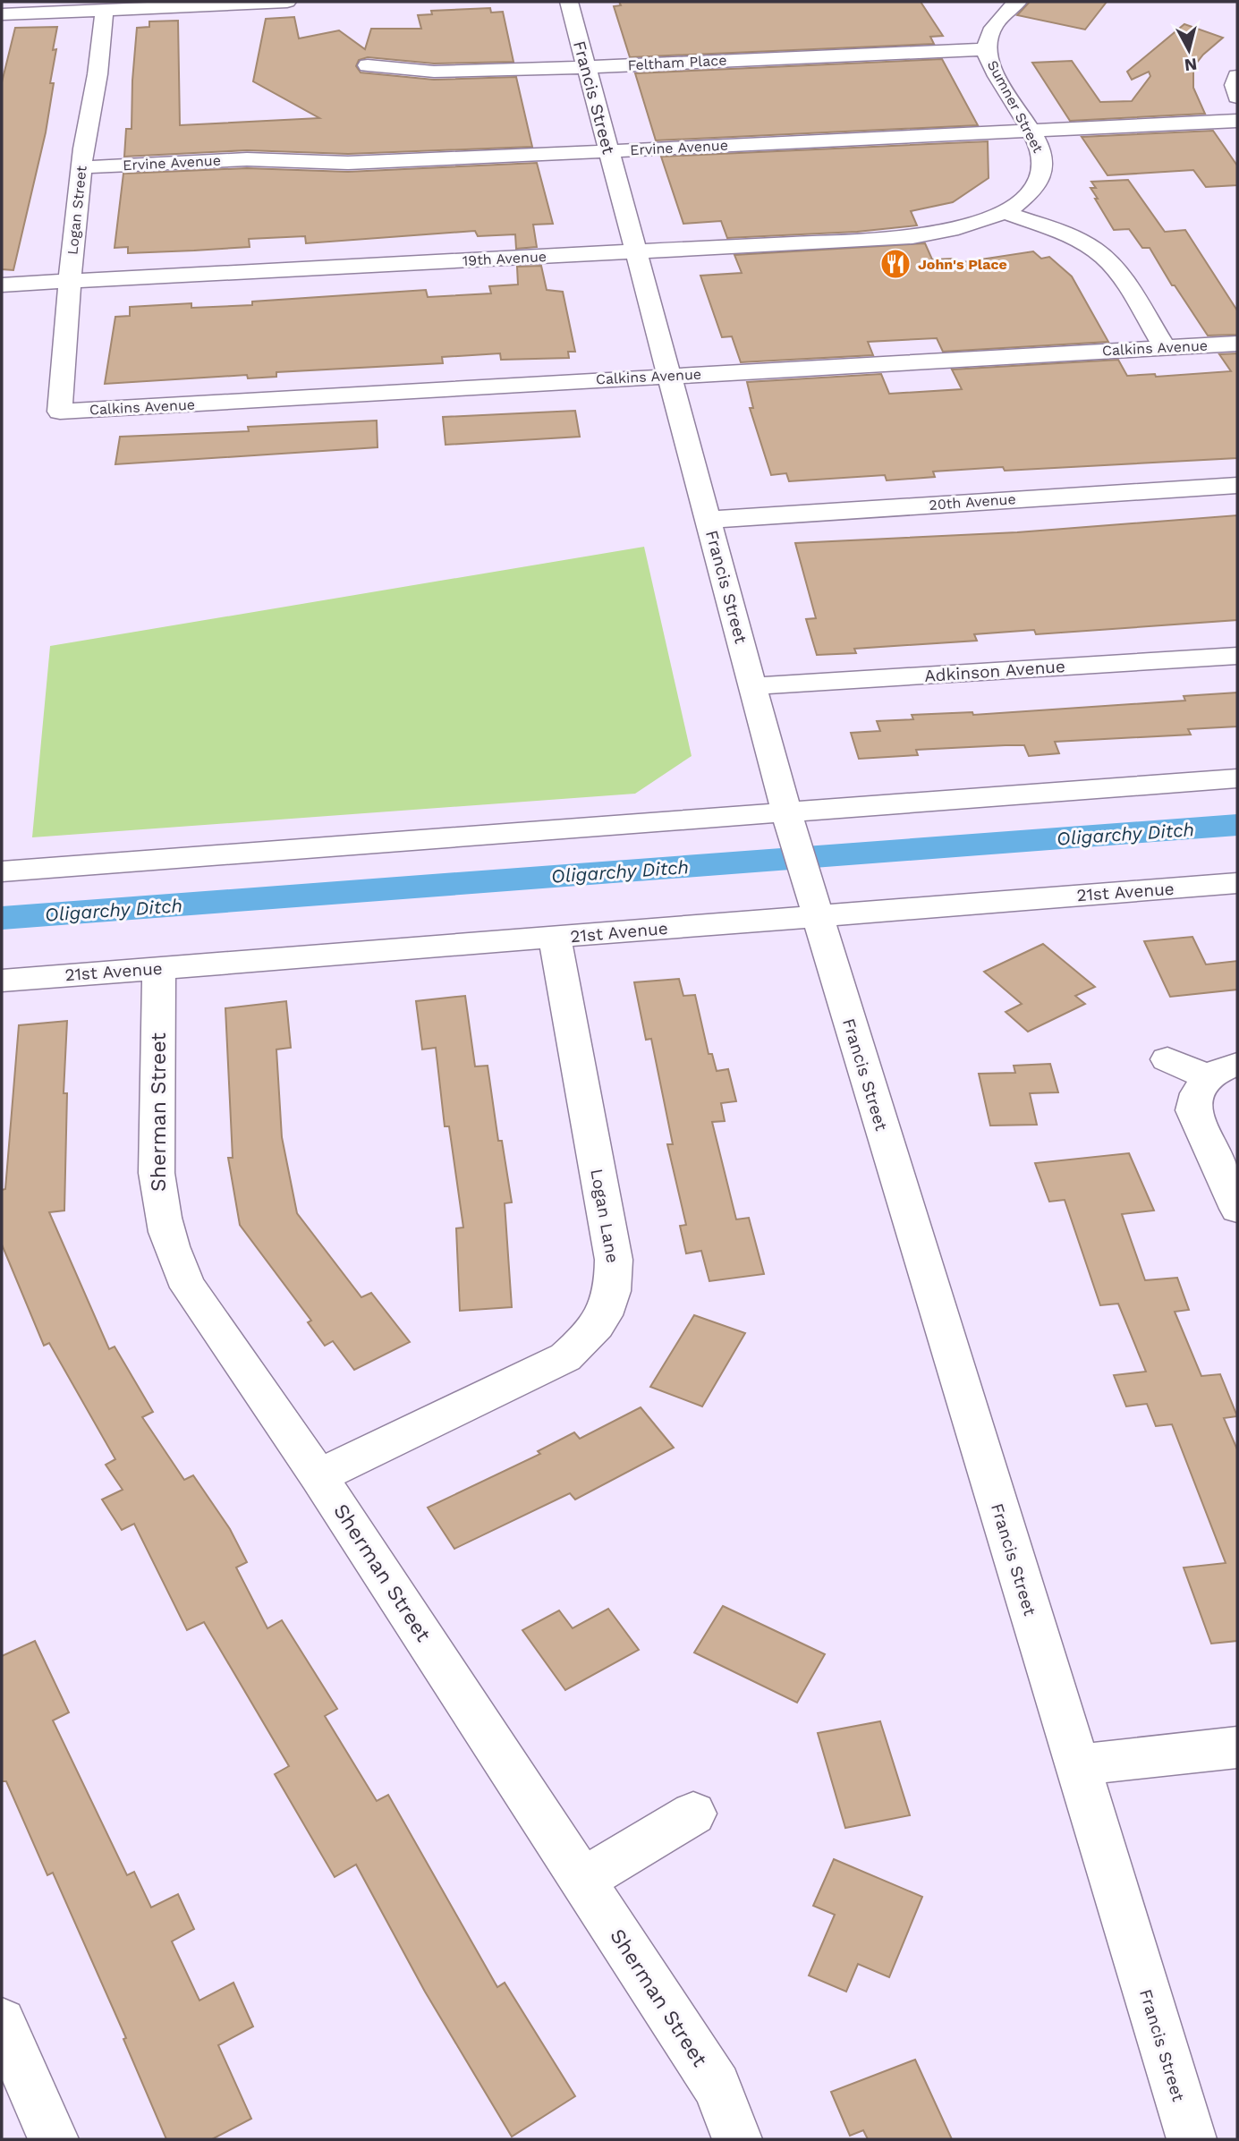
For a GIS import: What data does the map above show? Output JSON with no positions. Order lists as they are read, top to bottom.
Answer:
{
  "streets": {
    "street": [
      "Feltham Place",
      "Francis Street",
      "Sumner Street",
      "Ervine Avenue",
      "Logan Street",
      "19th Avenue",
      "Calkins Avenue",
      "20th Avenue",
      "Adkinson Avenue",
      "21st Avenue",
      "Sherman Street",
      "Logan Lane"
    ]
  },
  "crossings": [
    ["Feltham Place", "Francis Street"],
    ["Feltham Place", "Sumner Street"],
    ["Francis Street", "Ervine Avenue"],
    ["Francis Street", "19th Avenue"],
    ["Francis Street", "Calkins Avenue"],
    ["Francis Street", "20th Avenue"],
    ["Francis Street", "Adkinson Avenue"],
    ["Francis Street", "21st Avenue"],
    ["Sumner Street", "Ervine Avenue"],
    ["Sumner Street", "19th Avenue"],
    ["Ervine Avenue", "Logan Street"],
    ["Logan Street", "19th Avenue"],
    ["Logan Street", "Calkins Avenue"],
    ["21st Avenue", "Sherman Street"],
    ["21st Avenue", "Logan Lane"],
    ["Sherman Street", "Logan Lane"]
  ],
  "water": ["Oligarchy Ditch"],
  "places": {
    "restaurant": ["John's Place"]
  },
  "north": "bottom"
}
